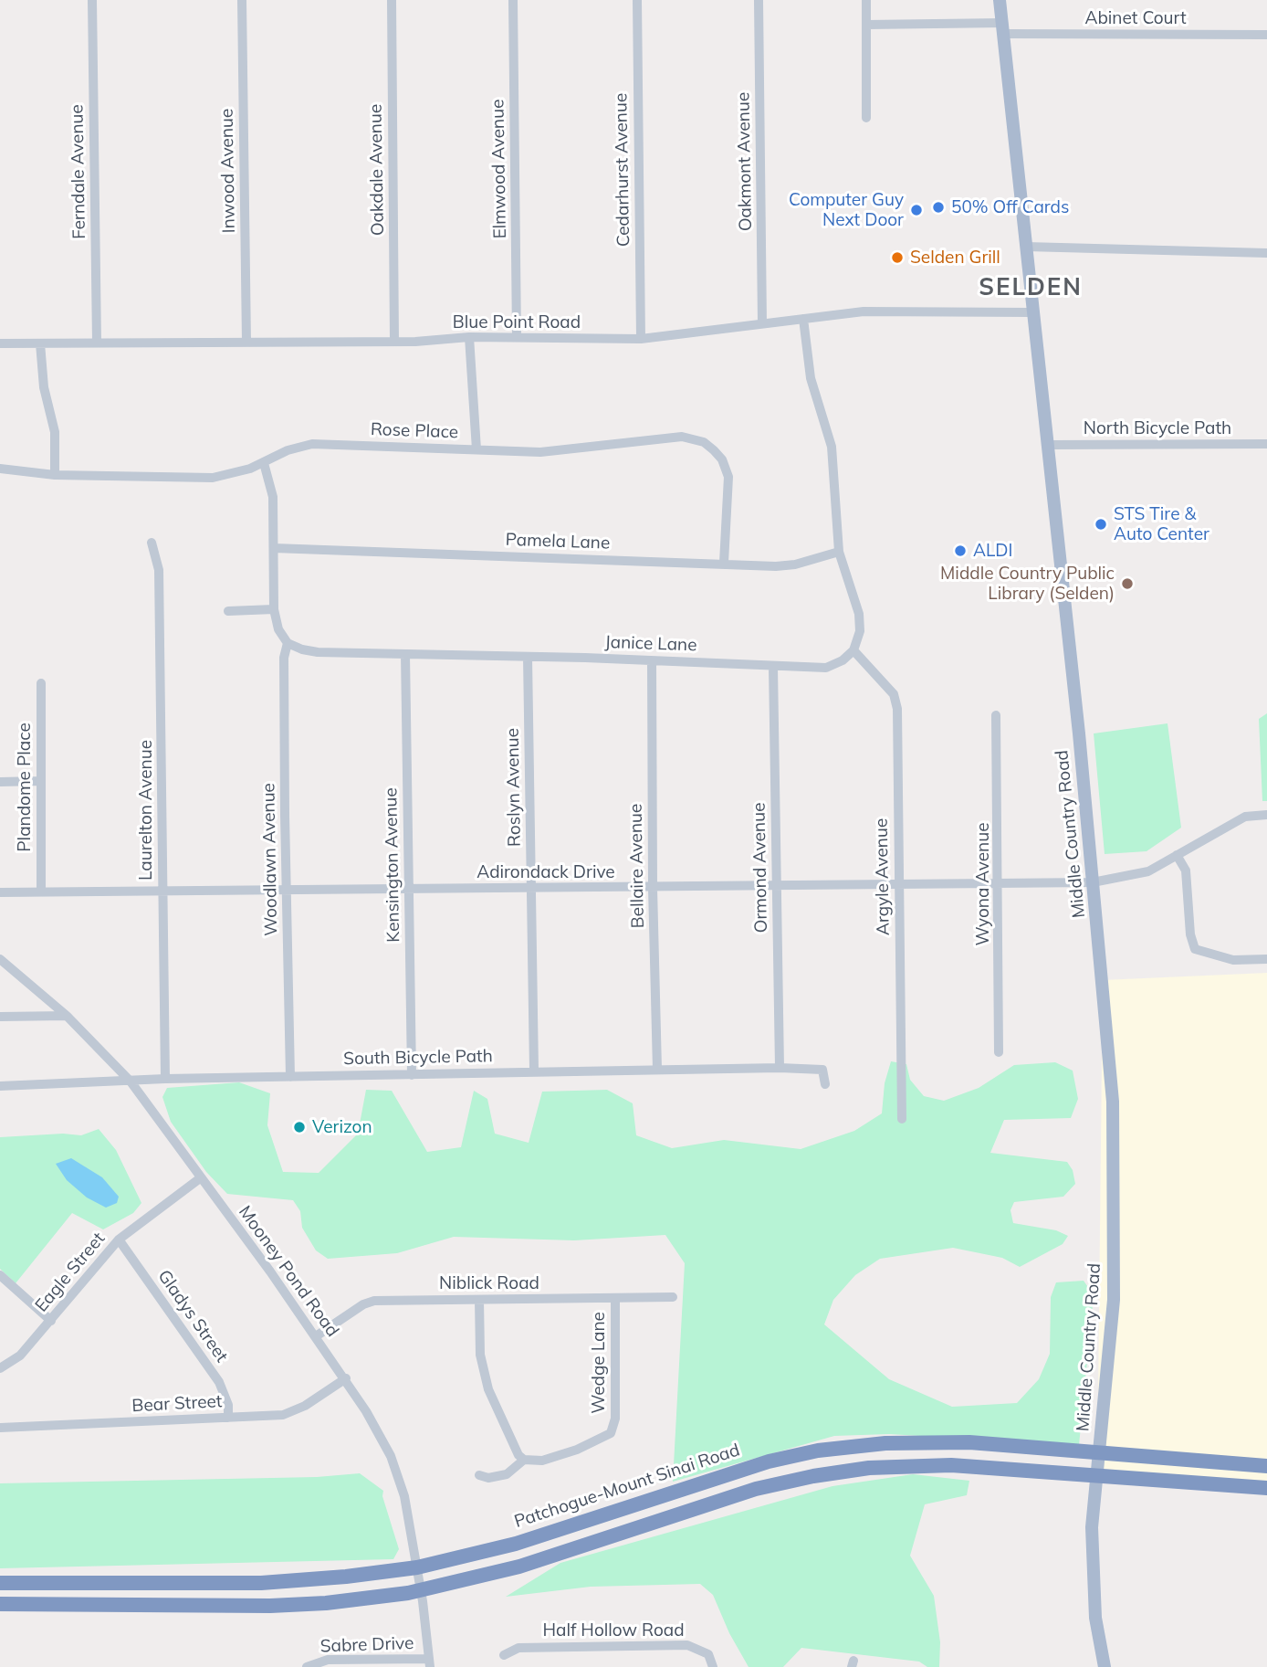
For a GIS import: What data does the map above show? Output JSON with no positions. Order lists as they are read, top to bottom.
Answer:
{
  "streets": {
    "highway": ["Patchogue-Mount Sinai Road"],
    "main road": ["Middle Country Road"],
    "street": [
      "Abinet Court",
      "Oakmont Avenue",
      "Elmwood Avenue",
      "Oakdale Avenue",
      "Cedarhurst Avenue",
      "Inwood Avenue",
      "Ferndale Avenue",
      "Blue Point Road",
      "North Bicycle Path",
      "Rose Place",
      "Pamela Lane",
      "Janice Lane",
      "Plandome Place",
      "Roslyn Avenue",
      "Laurelton Avenue",
      "Woodlawn Avenue",
      "Kensington Avenue",
      "Bellaire Avenue",
      "Ormond Avenue",
      "Adirondack Drive",
      "Argyle Avenue",
      "Wyona Avenue",
      "South Bicycle Path",
      "Mooney Pond Road",
      "Eagle Street",
      "Niblick Road",
      "Gladys Street",
      "Wedge Lane",
      "Bear Street",
      "Half Hollow Road",
      "Sabre Drive"
    ]
  },
  "crossings": [
    ["Abinet Court", "Middle Country Road"],
    ["Oakmont Avenue", "Blue Point Road"],
    ["Elmwood Avenue", "Blue Point Road"],
    ["Oakdale Avenue", "Blue Point Road"],
    ["Cedarhurst Avenue", "Blue Point Road"],
    ["Inwood Avenue", "Blue Point Road"],
    ["Ferndale Avenue", "Blue Point Road"],
    ["Blue Point Road", "Middle Country Road"],
    ["North Bicycle Path", "Middle Country Road"],
    ["Rose Place", "Pamela Lane"],
    ["Janice Lane", "Roslyn Avenue"],
    ["Janice Lane", "Woodlawn Avenue"],
    ["Janice Lane", "Kensington Avenue"],
    ["Janice Lane", "Bellaire Avenue"],
    ["Janice Lane", "Ormond Avenue"],
    ["Janice Lane", "Argyle Avenue"],
    ["Plandome Place", "Adirondack Drive"],
    ["Roslyn Avenue", "Adirondack Drive"],
    ["Roslyn Avenue", "South Bicycle Path"],
    ["Laurelton Avenue", "Adirondack Drive"],
    ["Laurelton Avenue", "South Bicycle Path"],
    ["Middle Country Road", "Adirondack Drive"],
    ["Middle Country Road", "Patchogue-Mount Sinai Road"],
    ["Woodlawn Avenue", "Adirondack Drive"],
    ["Woodlawn Avenue", "South Bicycle Path"],
    ["Kensington Avenue", "Adirondack Drive"],
    ["Kensington Avenue", "South Bicycle Path"],
    ["Bellaire Avenue", "Adirondack Drive"],
    ["Bellaire Avenue", "South Bicycle Path"],
    ["Ormond Avenue", "Adirondack Drive"],
    ["Ormond Avenue", "South Bicycle Path"],
    ["Adirondack Drive", "Argyle Avenue"],
    ["Adirondack Drive", "Wyona Avenue"],
    ["South Bicycle Path", "Mooney Pond Road"],
    ["Mooney Pond Road", "Eagle Street"],
    ["Mooney Pond Road", "Niblick Road"],
    ["Mooney Pond Road", "Bear Street"],
    ["Mooney Pond Road", "Patchogue-Mount Sinai Road"],
    ["Mooney Pond Road", "Sabre Drive"],
    ["Eagle Street", "Gladys Street"],
    ["Niblick Road", "Wedge Lane"],
    ["Gladys Street", "Bear Street"]
  ],
  "districts": ["SELDEN"],
  "places": [
    "50% Off Cards",
    "Computer Guy Next Door",
    "Selden Grill",
    "STS Tire & Auto Center",
    "ALDI",
    "Middle Country Public Library (Selden)",
    "Verizon"
  ]
}
